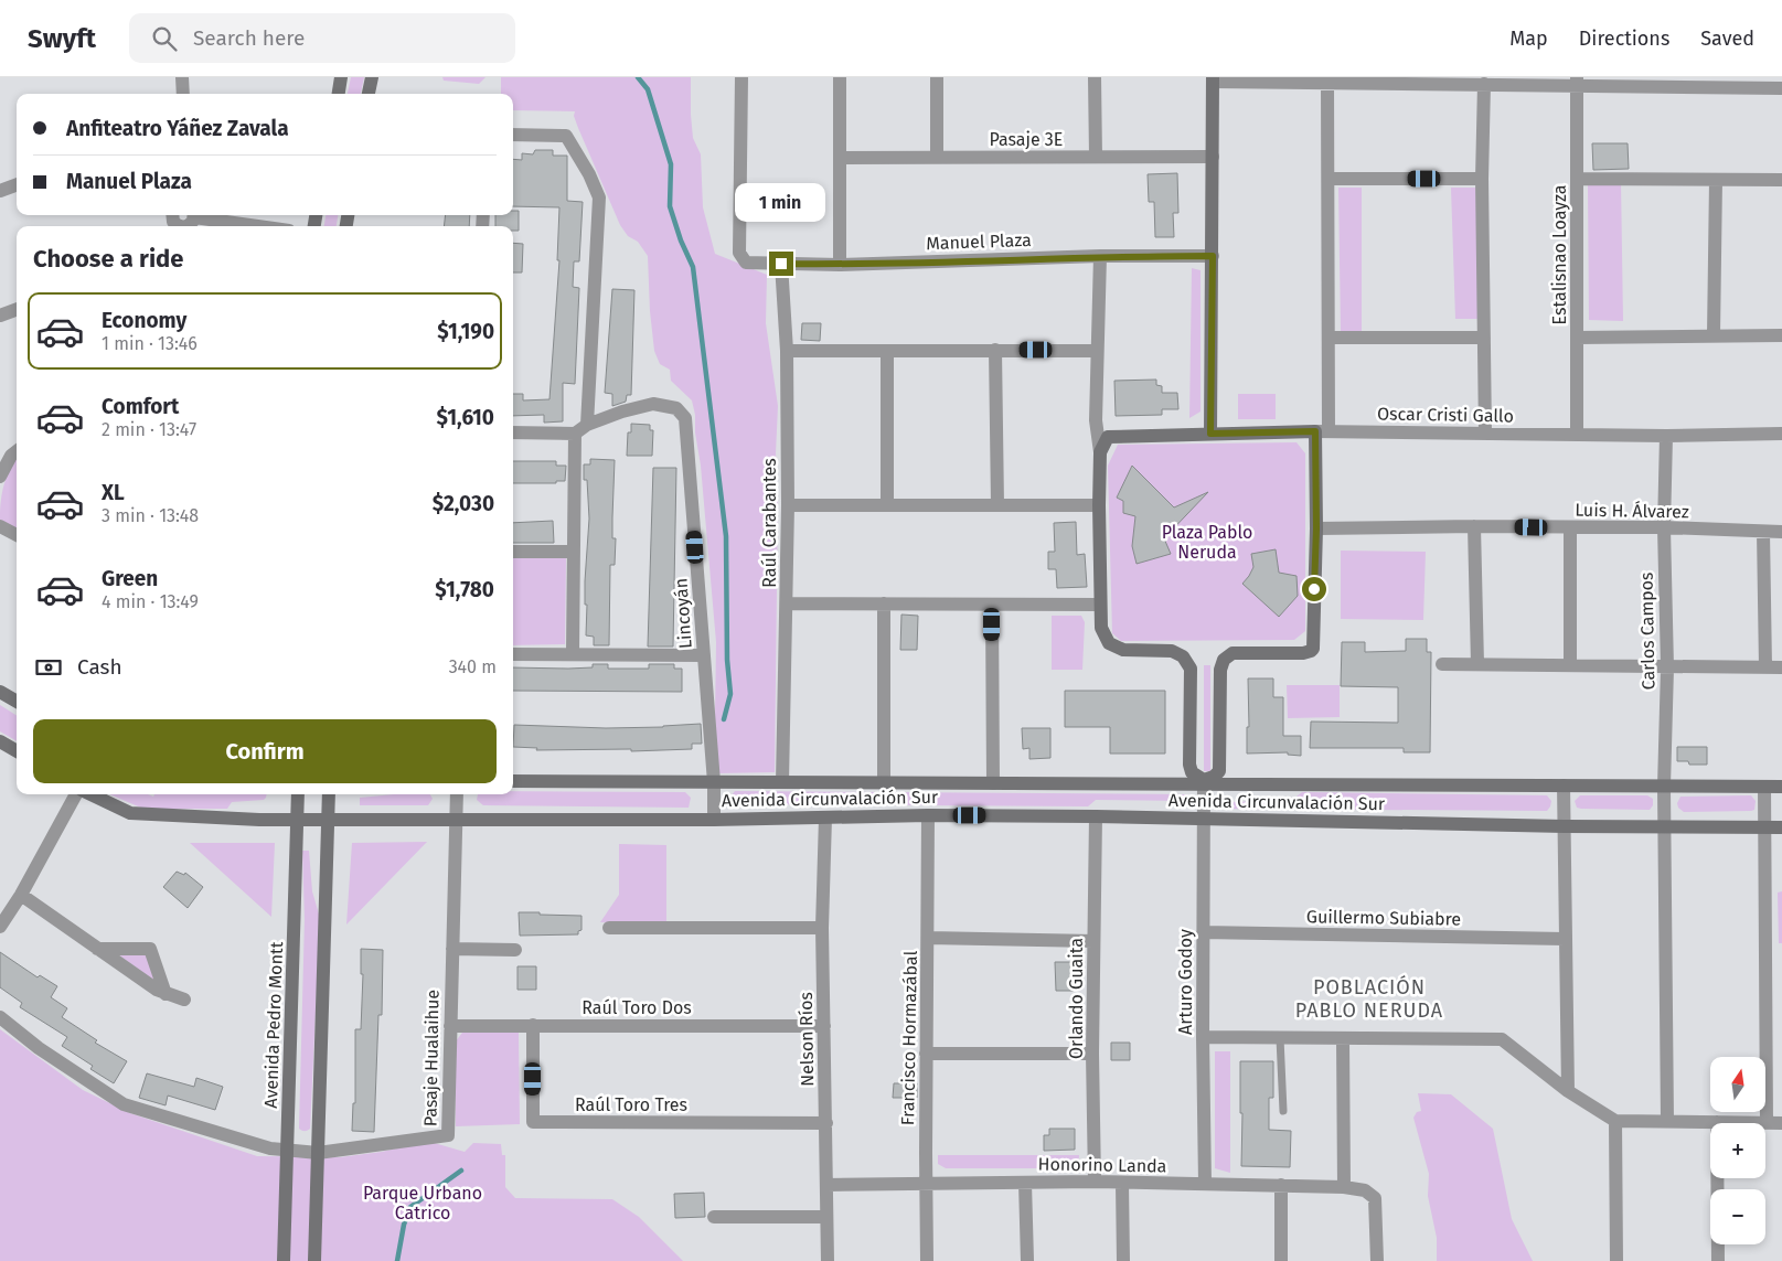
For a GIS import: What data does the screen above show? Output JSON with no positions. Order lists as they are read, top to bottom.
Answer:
{
  "streets": {
    "main road": ["Oscar Cristi Gallo", "Avenida Circunvalación Sur", "Avenida Pedro Montt"],
    "street": [
      "Pasaje 3E",
      "Manuel Plaza",
      "Estalisnao Loayza",
      "Luis H. Álvarez",
      "Raúl Carabantes",
      "Lincoyán",
      "Carlos Campos",
      "Guillermo Subiabre",
      "Arturo Godoy",
      "Orlando Guaita",
      "Raúl Toro Dos",
      "Francisco Hormazábal",
      "Nelson Ríos",
      "Pasaje Hualaihue",
      "Raúl Toro Tres",
      "Honorino Landa"
    ]
  },
  "crossings": [
    ["Manuel Plaza", "Raúl Carabantes"],
    ["Estalisnao Loayza", "Oscar Cristi Gallo"],
    ["Oscar Cristi Gallo", "Carlos Campos"],
    ["Luis H. Álvarez", "Carlos Campos"],
    ["Raúl Carabantes", "Avenida Circunvalación Sur"],
    ["Lincoyán", "Avenida Circunvalación Sur"],
    ["Carlos Campos", "Avenida Circunvalación Sur"],
    ["Avenida Circunvalación Sur", "Arturo Godoy"],
    ["Avenida Circunvalación Sur", "Orlando Guaita"],
    ["Avenida Circunvalación Sur", "Avenida Pedro Montt"],
    ["Avenida Circunvalación Sur", "Francisco Hormazábal"],
    ["Avenida Circunvalación Sur", "Nelson Ríos"],
    ["Avenida Circunvalación Sur", "Pasaje Hualaihue"],
    ["Guillermo Subiabre", "Arturo Godoy"],
    ["Arturo Godoy", "Honorino Landa"],
    ["Orlando Guaita", "Honorino Landa"],
    ["Raúl Toro Dos", "Nelson Ríos"],
    ["Raúl Toro Dos", "Pasaje Hualaihue"],
    ["Raúl Toro Dos", "Raúl Toro Tres"],
    ["Avenida Pedro Montt", "Pasaje Hualaihue"],
    ["Francisco Hormazábal", "Honorino Landa"],
    ["Nelson Ríos", "Raúl Toro Tres"],
    ["Nelson Ríos", "Honorino Landa"]
  ],
  "districts": ["POBLACIÓN PABLO NERUDA"],
  "parks": ["Plaza Pablo Neruda", "Parque Urbano Catrico"],
  "north": "top",
  "page": {
    "header": "Swyft",
    "search": "Search here",
    "nav": ["Map", "Directions", "Saved"],
    "banner": ["Anfiteatro Yáñez Zavala", "Manuel Plaza"],
    "bubble": "1 min",
    "heading": "Choose a ride",
    "list": [
      {
        "name": "Economy",
        "note": "1 min · 13:46",
        "value": "$1,190"
      },
      {
        "name": "Comfort",
        "note": "2 min · 13:47",
        "value": "$1,610"
      },
      {
        "name": "XL",
        "note": "3 min · 13:48",
        "value": "$2,030"
      },
      {
        "name": "Green",
        "note": "4 min · 13:49",
        "value": "$1,780"
      }
    ],
    "pay": ["Cash", "340 m"],
    "buttons": "Confirm",
    "map_buttons": ["+", "−"]
  }
}
